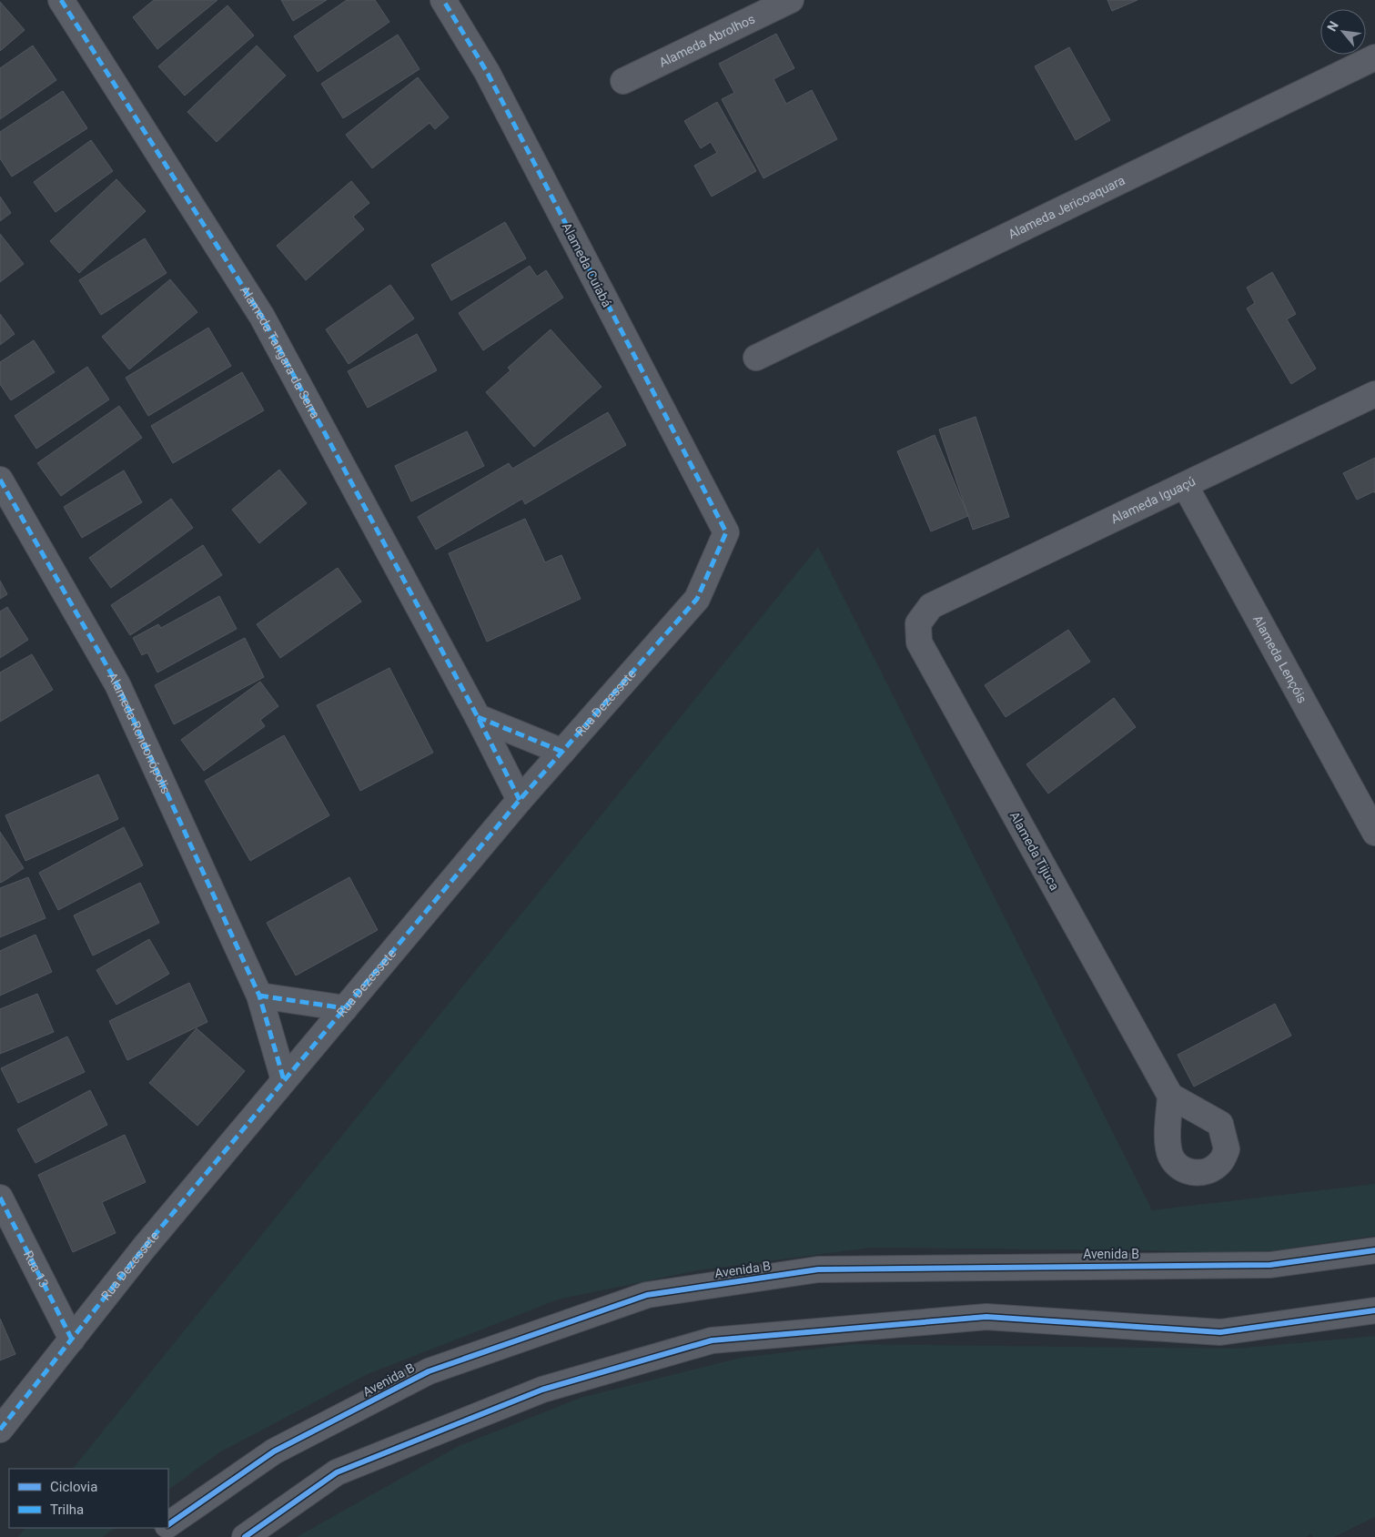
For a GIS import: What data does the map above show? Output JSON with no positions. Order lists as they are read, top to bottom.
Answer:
{
  "streets": {
    "street": [
      "Alameda Abrolhos",
      "Alameda Jericoaquara",
      "Alameda Cuiabá",
      "Alameda Tangara da Serra",
      "Alameda Iguaçú",
      "Alameda Lençóis",
      "Rua Dezessete",
      "Alameda Rondonópolis",
      "Alameda Tijuca",
      "Avenida B",
      "Rua 13"
    ]
  },
  "crossings": [
    ["Alameda Cuiabá", "Rua Dezessete"],
    ["Alameda Tangara da Serra", "Rua Dezessete"],
    ["Alameda Iguaçú", "Alameda Lençóis"],
    ["Alameda Iguaçú", "Alameda Tijuca"],
    ["Rua Dezessete", "Alameda Rondonópolis"],
    ["Rua Dezessete", "Rua 13"]
  ],
  "legend": ["Ciclovia", "Trilha"],
  "north": "top left"
}
